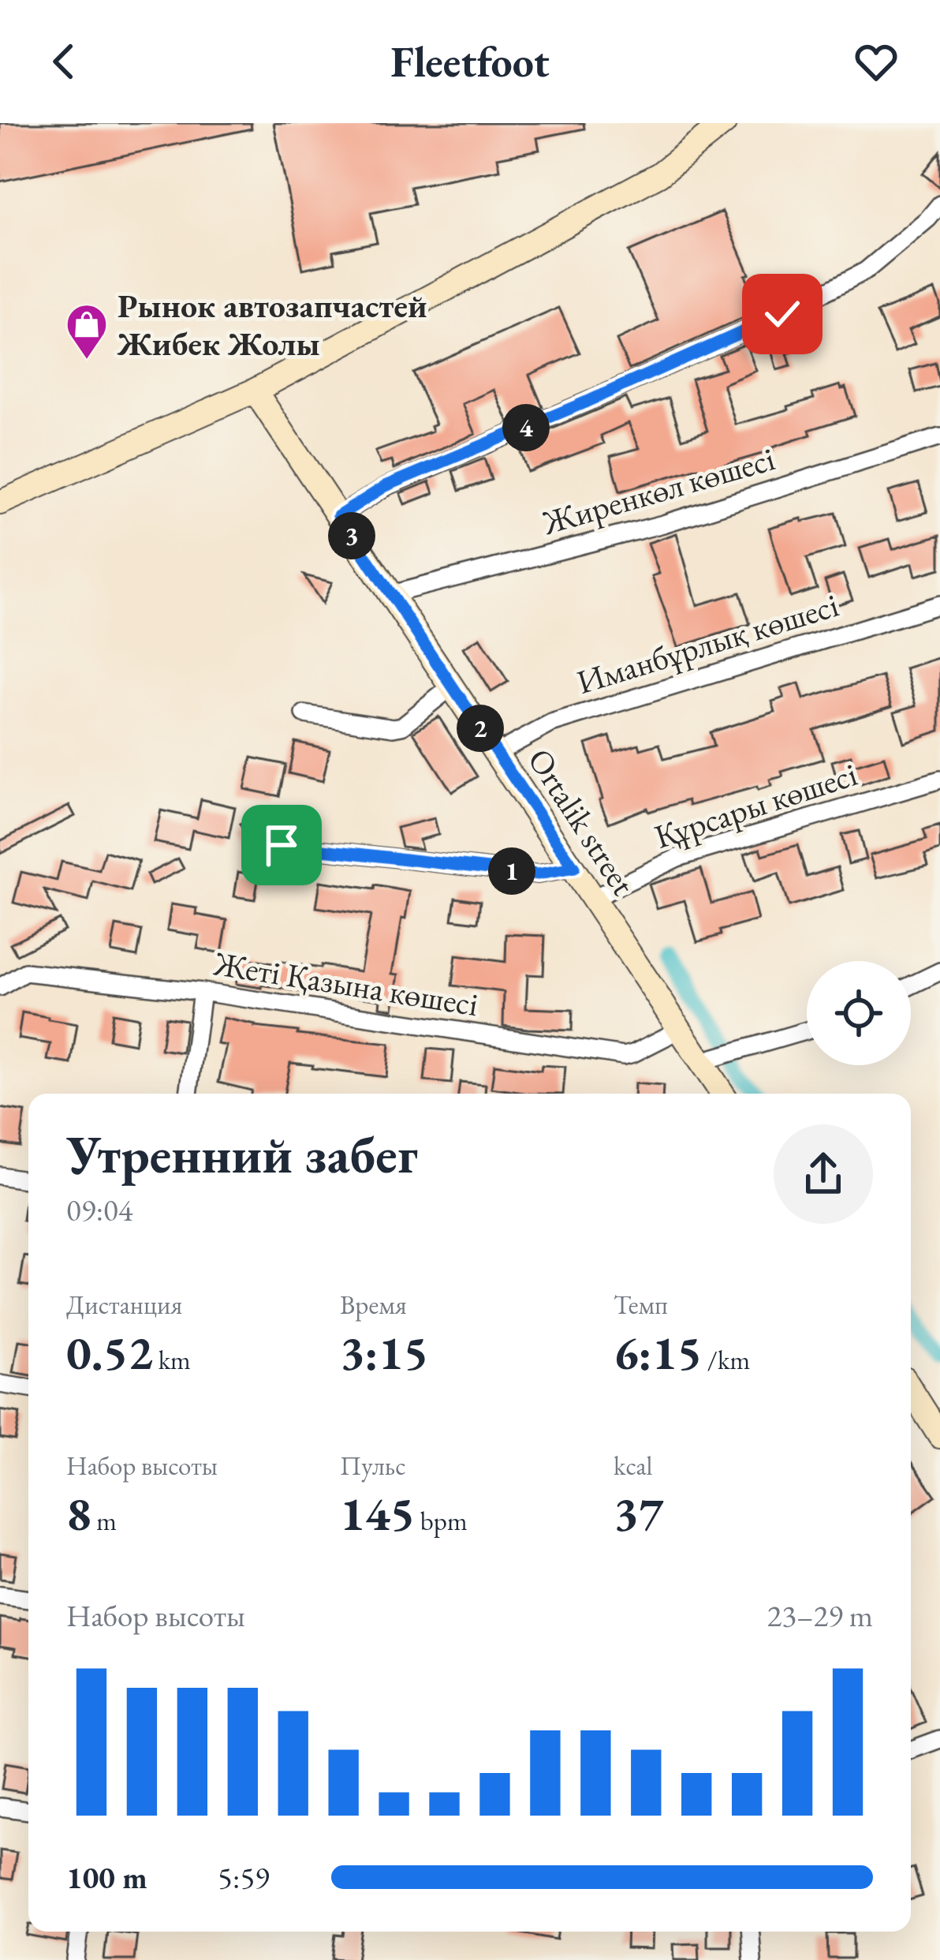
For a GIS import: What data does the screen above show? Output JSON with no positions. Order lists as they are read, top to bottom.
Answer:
{
  "streets": {
    "main road": ["Ortalik street"],
    "street": [
      "Жиренкөл көшесі",
      "Иманбұрлық көшесі",
      "Құрсары көшесі",
      "Жеті Қазына көшесі"
    ]
  },
  "crossings": [
    ["Жиренкөл көшесі", "Ortalik street"],
    ["Иманбұрлық көшесі", "Ortalik street"],
    ["Құрсары көшесі", "Ortalik street"],
    ["Ortalik street", "Жеті Қазына көшесі"]
  ],
  "places": {
    "shop": ["Рынок автозапчастей Жибек Жолы"]
  },
  "page": {
    "header": "Fleetfoot",
    "pins": [
      "4",
      "3",
      "2",
      "1"
    ],
    "heading": ["Утренний забег", "09:04"],
    "stats": [
      ["Дистанция", "0.52 km"],
      ["Время", "3:15"],
      ["Темп", "6:15 /km"],
      ["Набор высоты", "8 m"],
      ["Пульс", "145 bpm"],
      ["kcal", "37"]
    ],
    "chart": ["Набор высоты", "23–29 m"],
    "list": [
      {
        "name": "100 m",
        "note": "5:59"
      }
    ]
  }
}
